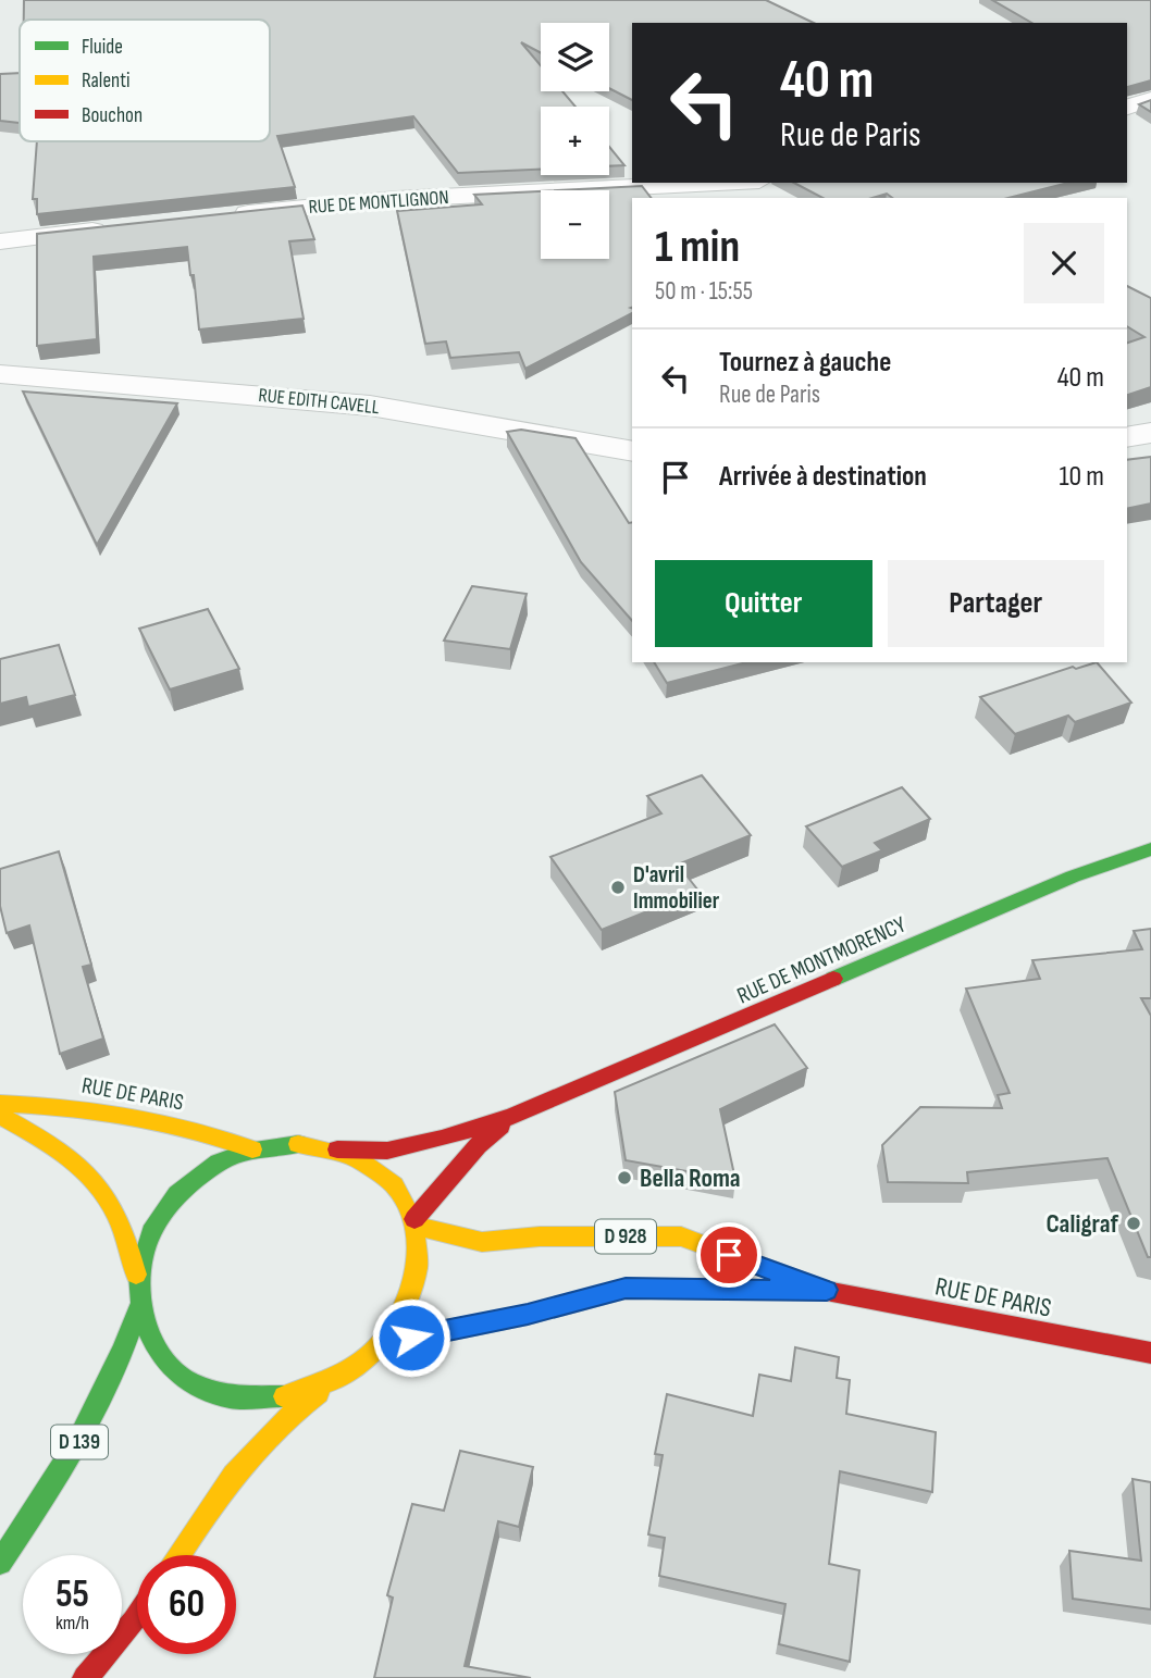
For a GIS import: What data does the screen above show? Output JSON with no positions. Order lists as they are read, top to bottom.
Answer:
{
  "streets": {
    "main road": [
      "RUE DE MONTMORENCY",
      "RUE DE PARIS",
      "D 928",
      "D 139"
    ],
    "street": ["RUE DE MONTLIGNON", "RUE EDITH CAVELL"]
  },
  "crossings": [
    ["RUE DE MONTMORENCY", "RUE DE PARIS"],
    ["RUE DE MONTMORENCY", "D 139"],
    ["RUE DE PARIS", "D 139"]
  ],
  "places": ["D'avril Immobilier", "Bella Roma", "Caligraf"],
  "legend": ["Fluide", "Ralenti", "Bouchon"],
  "page": {
    "map_buttons": ["+", "−"],
    "turn": ["40 m", "Rue de Paris"],
    "heading": ["1 min", "50 m · 15:55"],
    "list": [
      {
        "name": "Tournez à gauche",
        "note": "Rue de Paris",
        "value": "40 m"
      },
      {
        "name": "Arrivée à destination",
        "value": "10 m"
      }
    ],
    "buttons": ["Quitter", "Partager"],
    "speed": "55 km/h",
    "limit": "60"
  }
}
